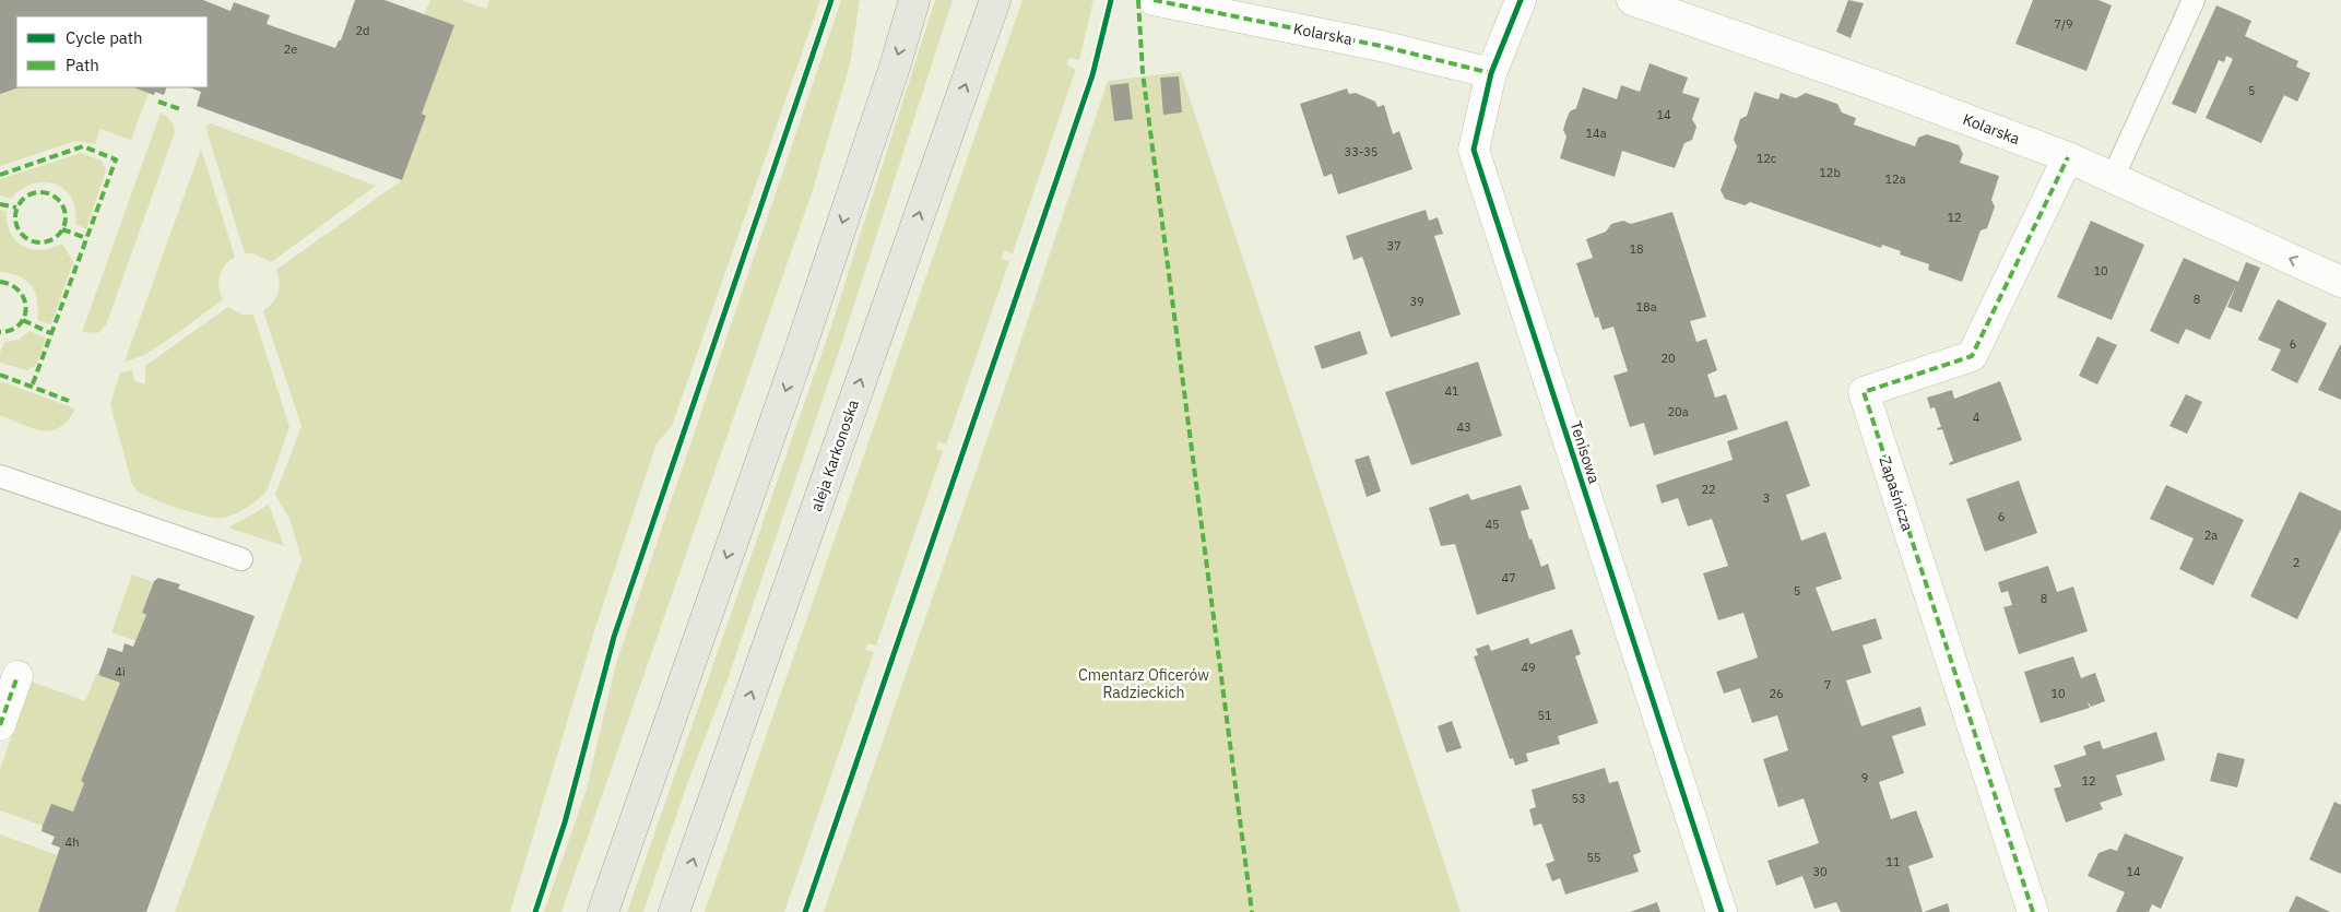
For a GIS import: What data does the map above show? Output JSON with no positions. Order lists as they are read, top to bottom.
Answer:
{
  "streets": {
    "main road": ["aleja Karkonoska"],
    "street": ["Kolarska", "Tenisowa", "Zapaśnicza"]
  },
  "crossings": [
    ["Kolarska", "Tenisowa"],
    ["Kolarska", "Zapaśnicza"]
  ],
  "parks": ["Cmentarz Oficerów Radzieckich"],
  "house_numbers": [
    "7/9",
    "2d",
    "2e",
    "5",
    "14",
    "14a",
    "33-35",
    "12c",
    "12b",
    "12a",
    "12",
    "37",
    "18",
    "10",
    "8",
    "39",
    "18a",
    "6",
    "20",
    "41",
    "20a",
    "4",
    "43",
    "22",
    "3",
    "6",
    "45",
    "2a",
    "2",
    "47",
    "5",
    "8",
    "49",
    "4i",
    "7",
    "26",
    "10",
    "51",
    "9",
    "12",
    "53",
    "4h",
    "55",
    "11",
    "30",
    "14"
  ],
  "legend": ["Cycle path", "Path"]
}
